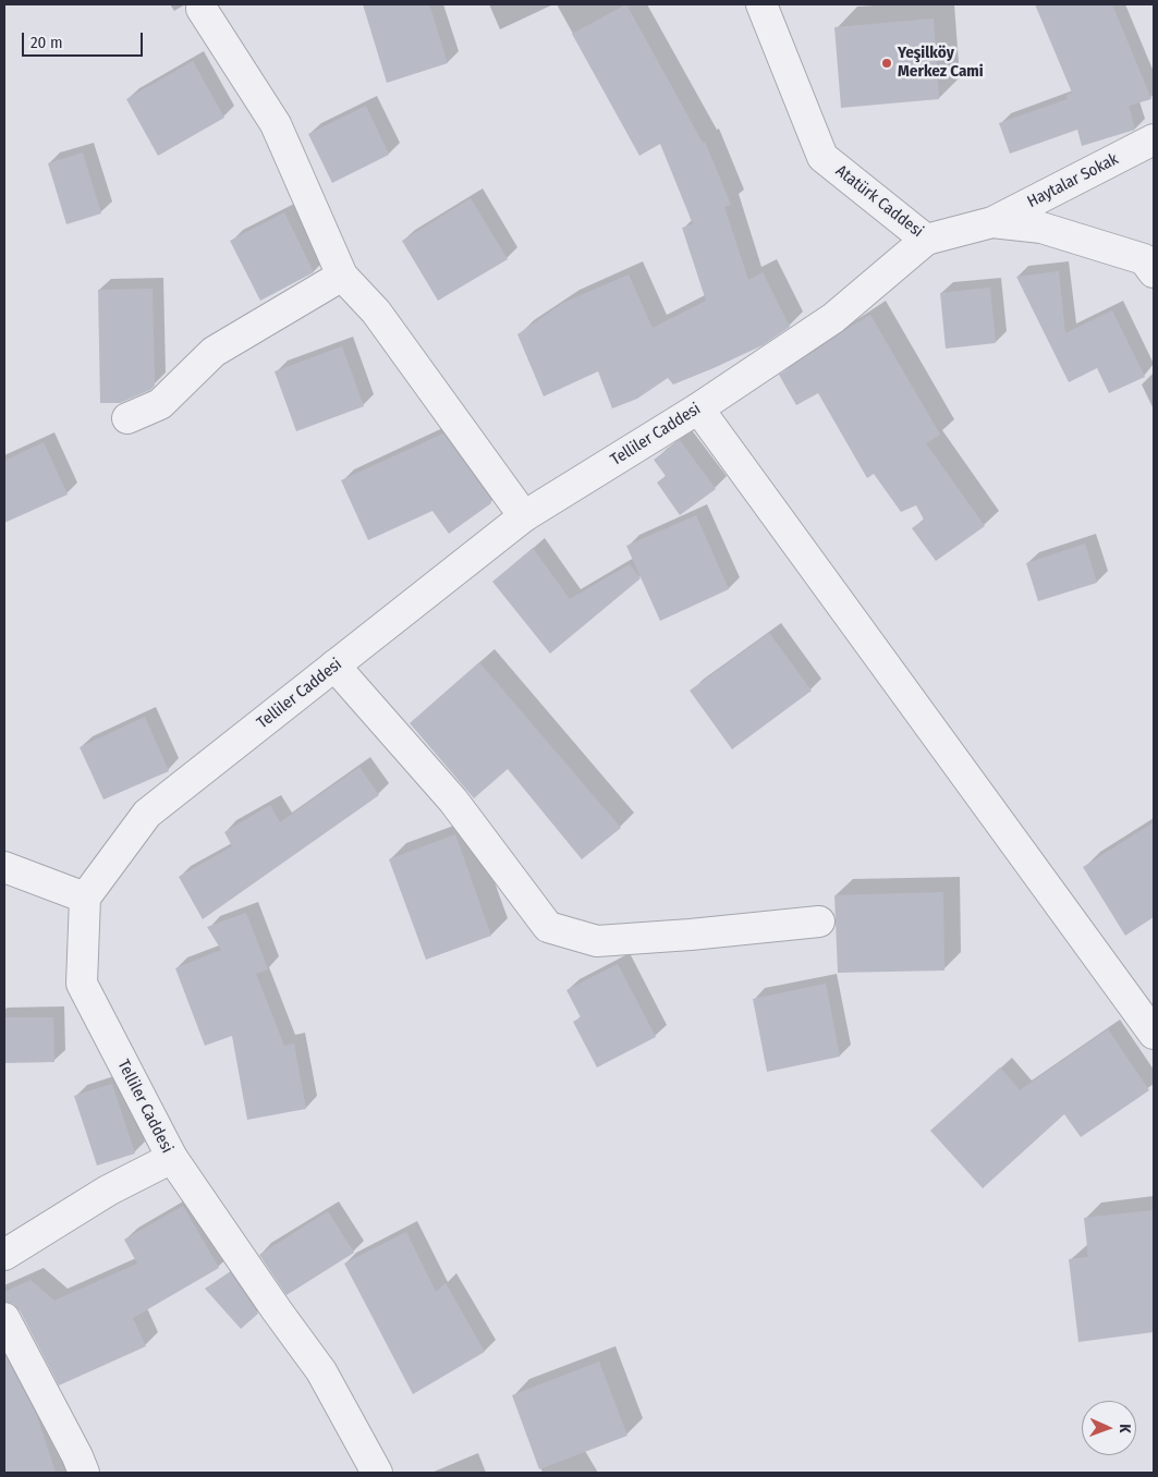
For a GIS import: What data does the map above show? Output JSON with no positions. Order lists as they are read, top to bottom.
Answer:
{
  "streets": {
    "street": ["Haytalar Sokak", "Atatürk Caddesi", "Telliler Caddesi"]
  },
  "crossings": [
    ["Haytalar Sokak", "Atatürk Caddesi"],
    ["Atatürk Caddesi", "Telliler Caddesi"]
  ],
  "places": ["Yeşilköy Merkez Cami"],
  "scale_bar": "20 m",
  "north": "right"
}
